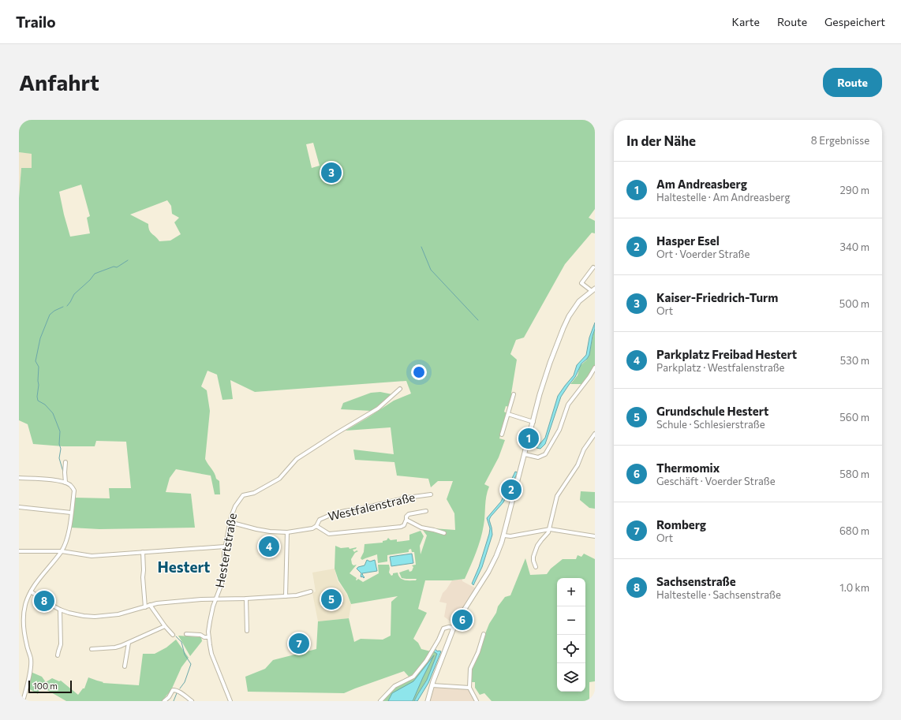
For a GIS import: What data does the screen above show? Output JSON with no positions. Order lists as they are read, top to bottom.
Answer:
{
  "streets": {
    "street": ["Westfalenstraße", "Hestertstraße"]
  },
  "crossings": [
    ["Westfalenstraße", "Hestertstraße"]
  ],
  "districts": ["Hestert"],
  "scale_bar": "100 m",
  "page": {
    "header": "Trailo",
    "nav": ["Karte", "Route", "Gespeichert"],
    "buttons": "Route",
    "title": "Anfahrt",
    "heading": ["In der Nähe", "8 Ergebnisse"],
    "pins": [
      "3",
      "1",
      "2",
      "4",
      "5",
      "8",
      "6",
      "7"
    ],
    "list": [
      {
        "mark": "1",
        "name": "Am Andreasberg",
        "note": "Haltestelle · Am Andreasberg",
        "value": "290 m"
      },
      {
        "mark": "2",
        "name": "Hasper Esel",
        "note": "Ort · Voerder Straße",
        "value": "340 m"
      },
      {
        "mark": "3",
        "name": "Kaiser-Friedrich-Turm",
        "note": "Ort",
        "value": "500 m"
      },
      {
        "mark": "4",
        "name": "Parkplatz Freibad Hestert",
        "note": "Parkplatz · Westfalenstraße",
        "value": "530 m"
      },
      {
        "mark": "5",
        "name": "Grundschule Hestert",
        "note": "Schule · Schlesierstraße",
        "value": "560 m"
      },
      {
        "mark": "6",
        "name": "Thermomix",
        "note": "Geschäft · Voerder Straße",
        "value": "580 m"
      },
      {
        "mark": "7",
        "name": "Romberg",
        "note": "Ort",
        "value": "680 m"
      },
      {
        "mark": "8",
        "name": "Sachsenstraße",
        "note": "Haltestelle · Sachsenstraße",
        "value": "1.0 km"
      }
    ],
    "map_buttons": ["+", "−"],
    "scale": "100 m"
  }
}
